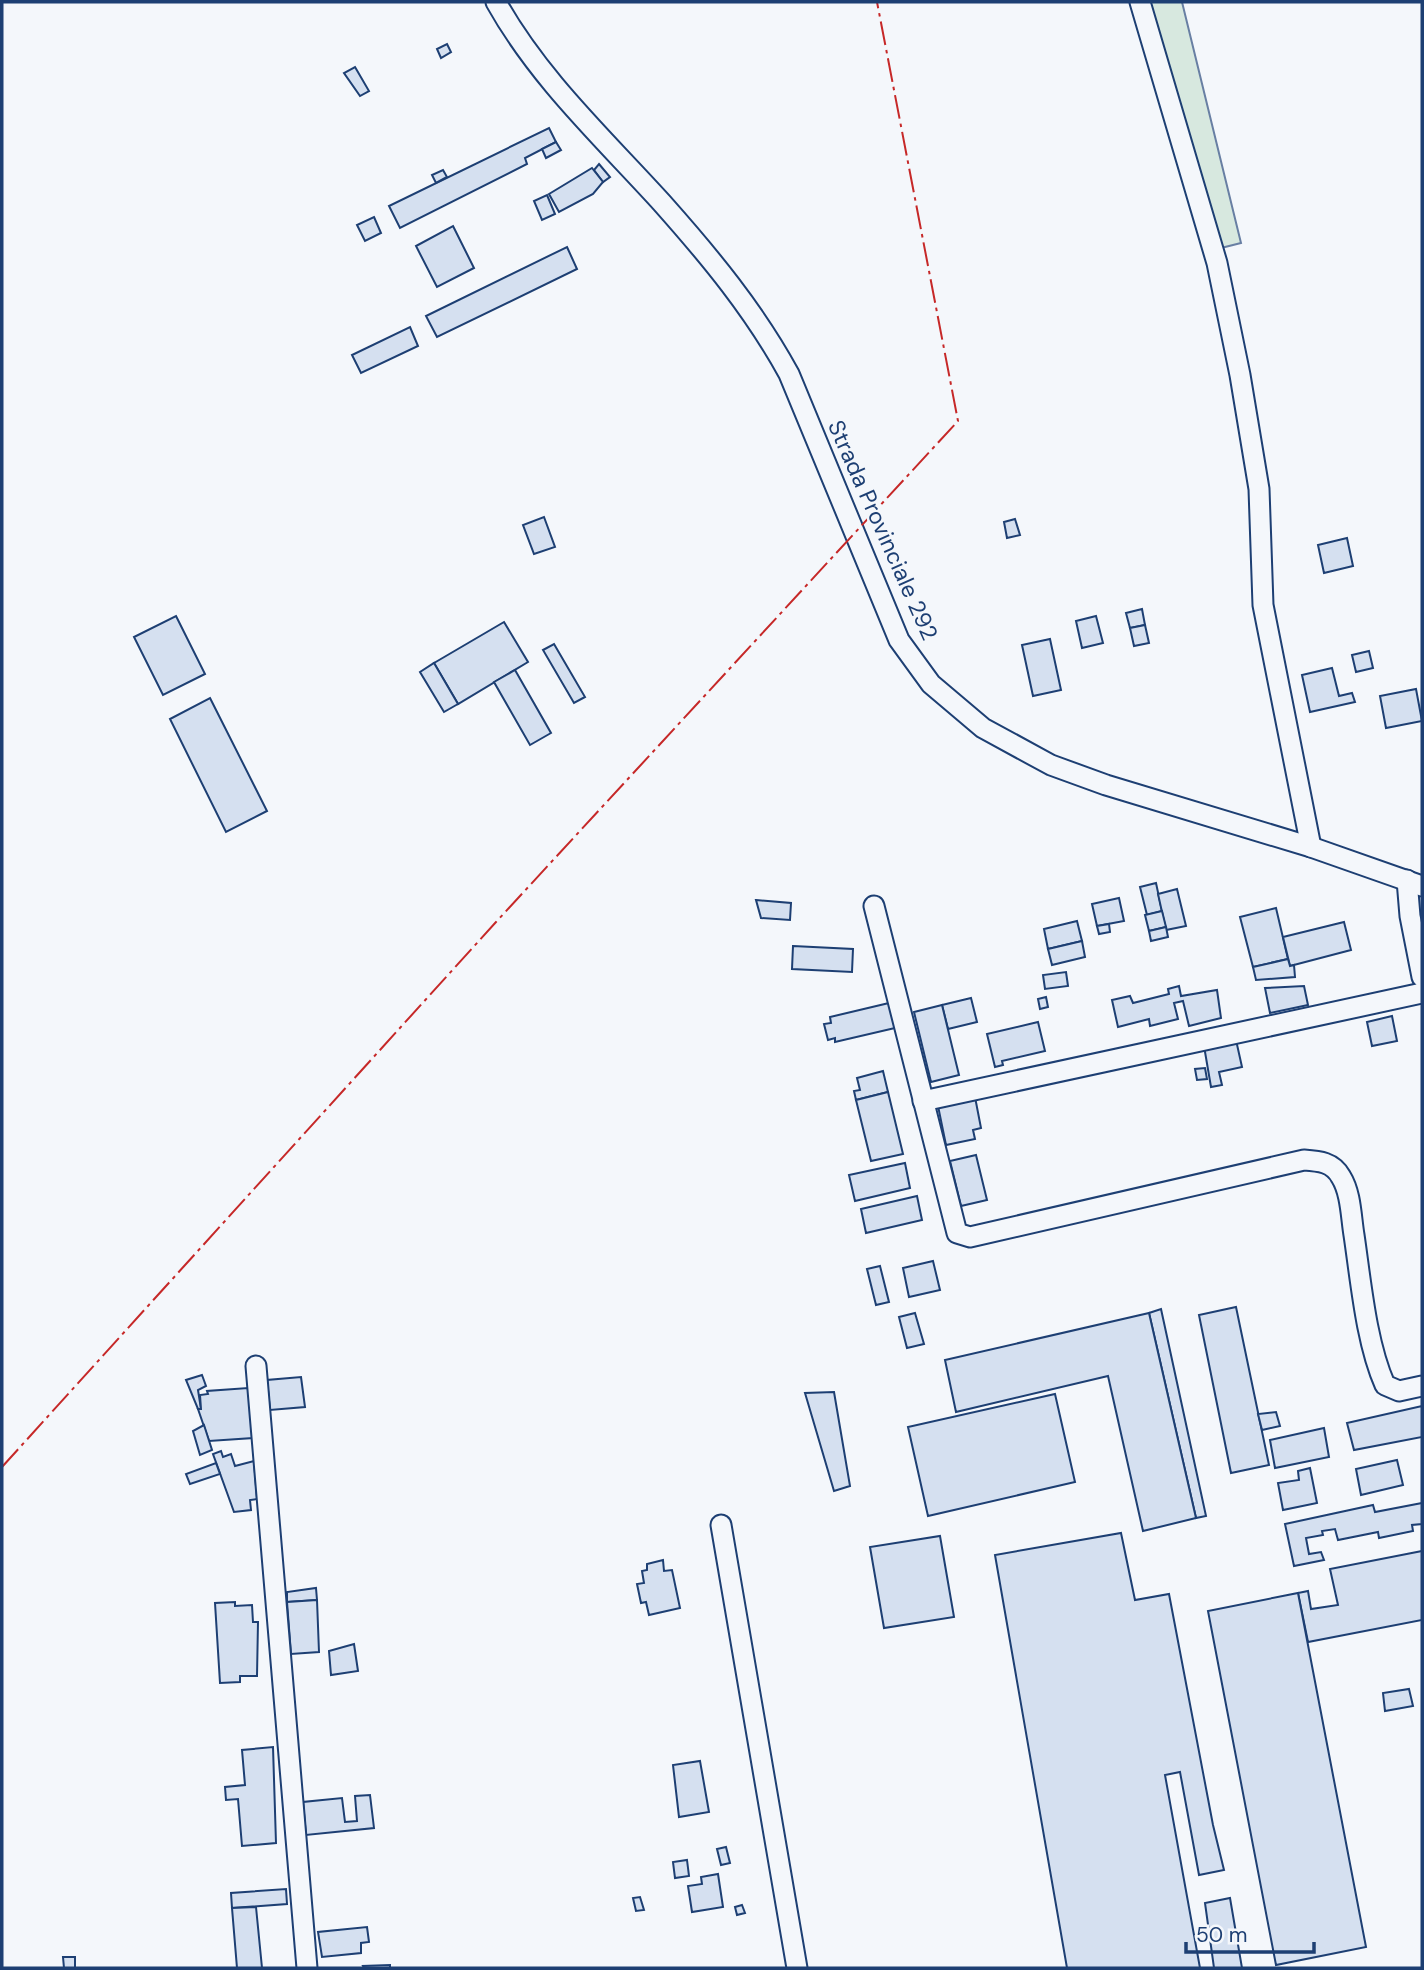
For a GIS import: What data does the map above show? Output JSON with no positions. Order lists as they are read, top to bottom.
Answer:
{
  "streets": {
    "street": ["Strada Provinciale 292"]
  },
  "scale_bar": "50 m"
}
